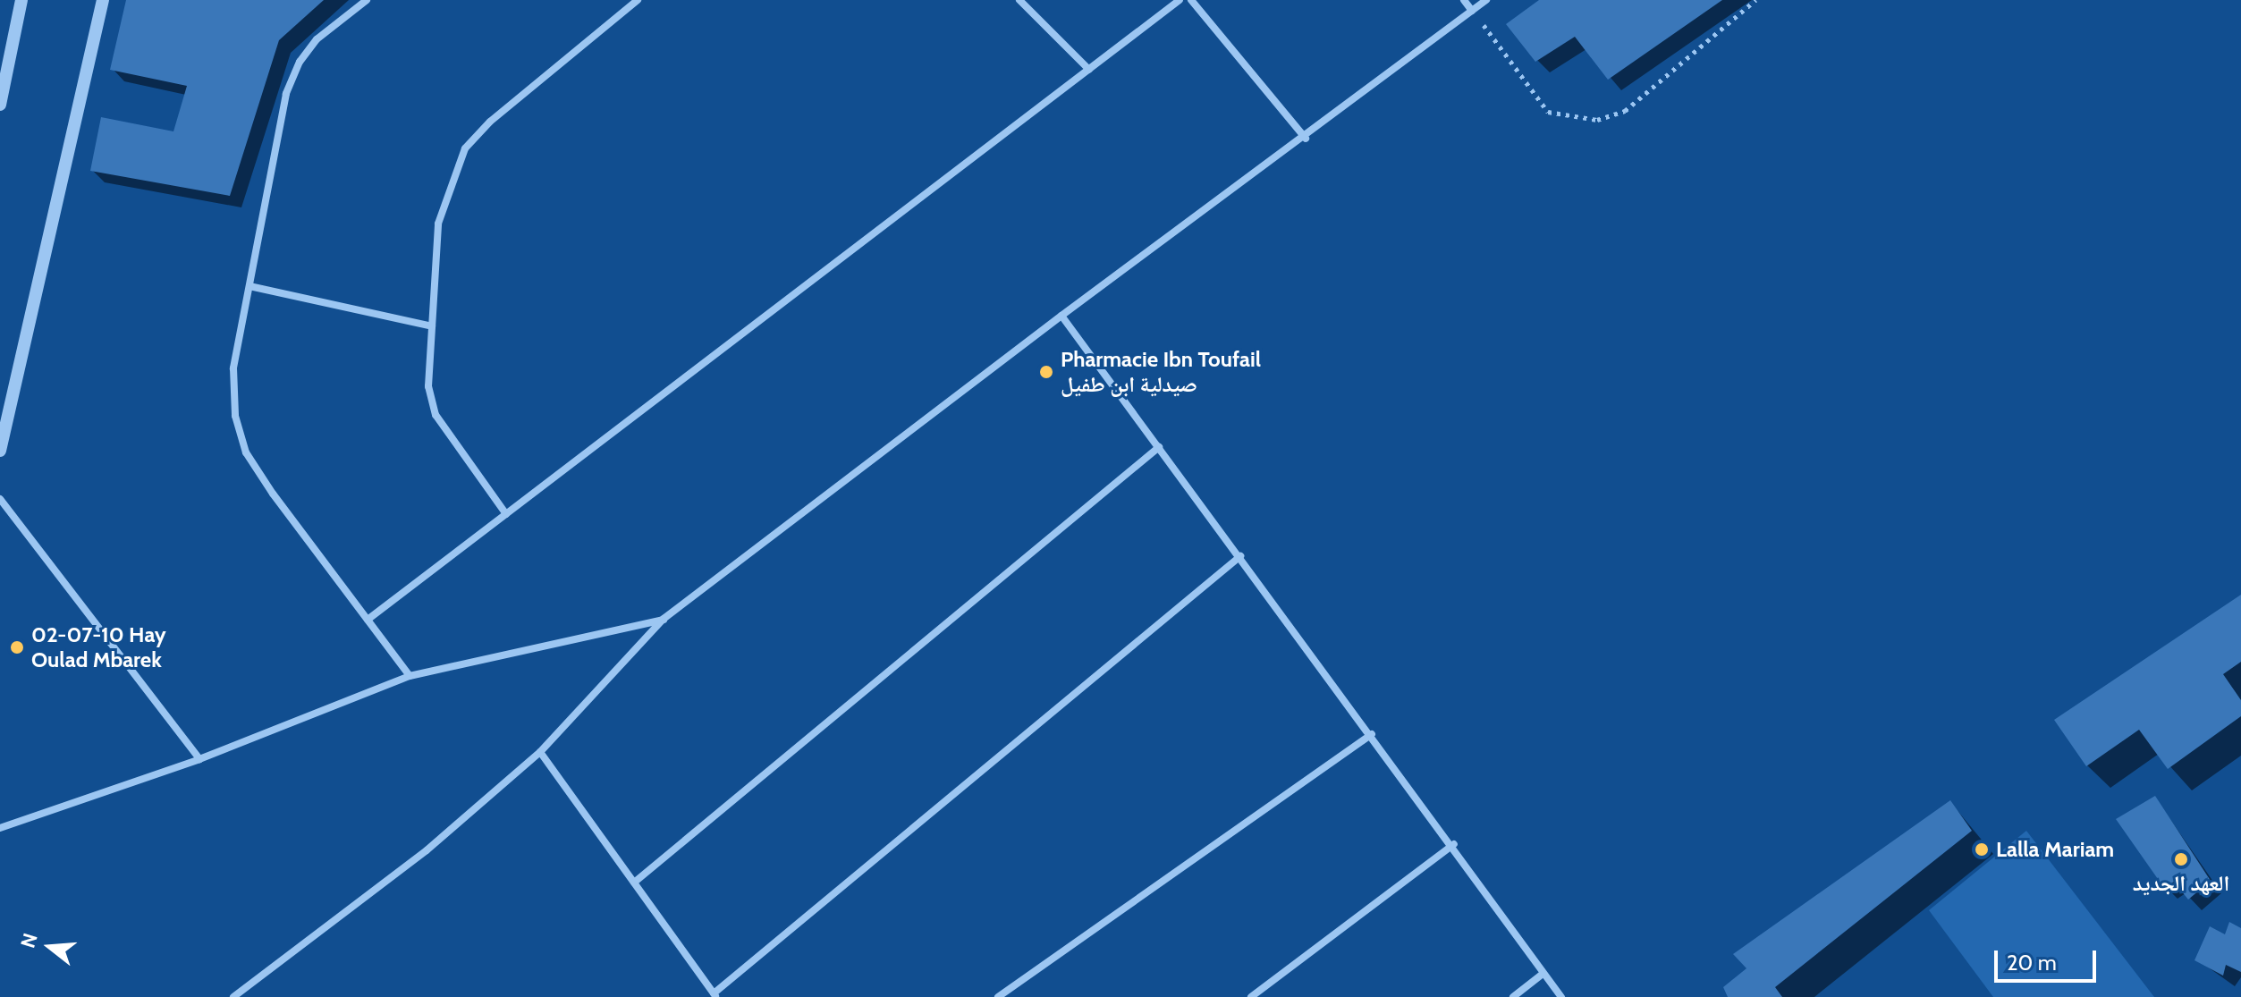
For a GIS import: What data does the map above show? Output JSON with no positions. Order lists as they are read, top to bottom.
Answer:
{
  "places": [
    "Pharmacie Ibn Toufail صيدلية ابن طفيل",
    "02-07-10 Hay Oulad Mbarek",
    "Lalla Mariam",
    "العهد الجديد"
  ],
  "scale_bar": "20 m",
  "north": "left"
}
